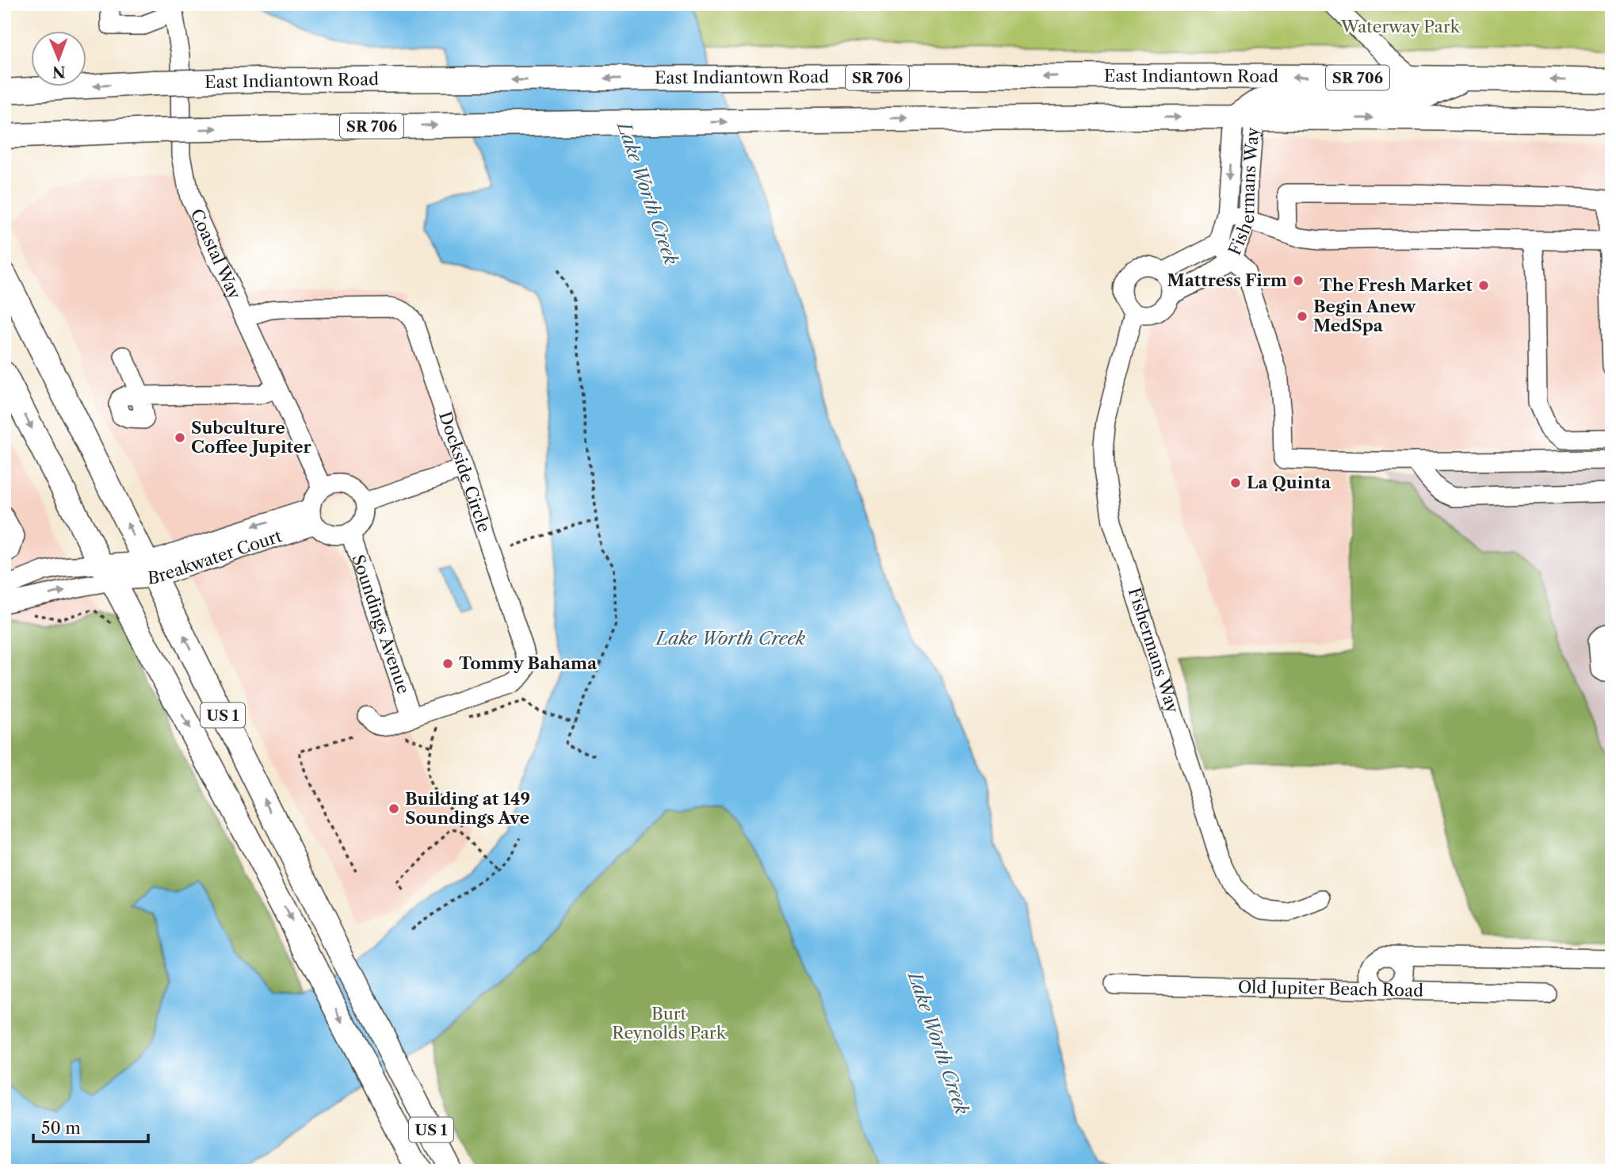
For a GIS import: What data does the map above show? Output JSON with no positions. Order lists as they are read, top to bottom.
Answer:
{
  "streets": {
    "main road": ["East Indiantown Road", "SR 706", "US 1"],
    "street": [
      "Fishermans Way",
      "Coastal Way",
      "Dockside Circle",
      "Breakwater Court",
      "Soundings Avenue",
      "Old Jupiter Beach Road"
    ]
  },
  "crossings": [
    ["SR 706", "Fishermans Way"],
    ["Coastal Way", "Dockside Circle"],
    ["Coastal Way", "Breakwater Court"],
    ["Coastal Way", "Soundings Avenue"],
    ["Dockside Circle", "Soundings Avenue"],
    ["Breakwater Court", "Soundings Avenue"],
    ["Breakwater Court", "US 1"]
  ],
  "water": ["Lake Worth Creek"],
  "parks": ["Waterway Park", "Burt Reynolds Park"],
  "places": [
    "Mattress Firm",
    "The Fresh Market",
    "Begin Anew MedSpa",
    "Subculture Coffee Jupiter",
    "La Quinta",
    "Tommy Bahama",
    "Building at 149 Soundings Ave"
  ],
  "scale_bar": "50 m",
  "north": "bottom"
}
